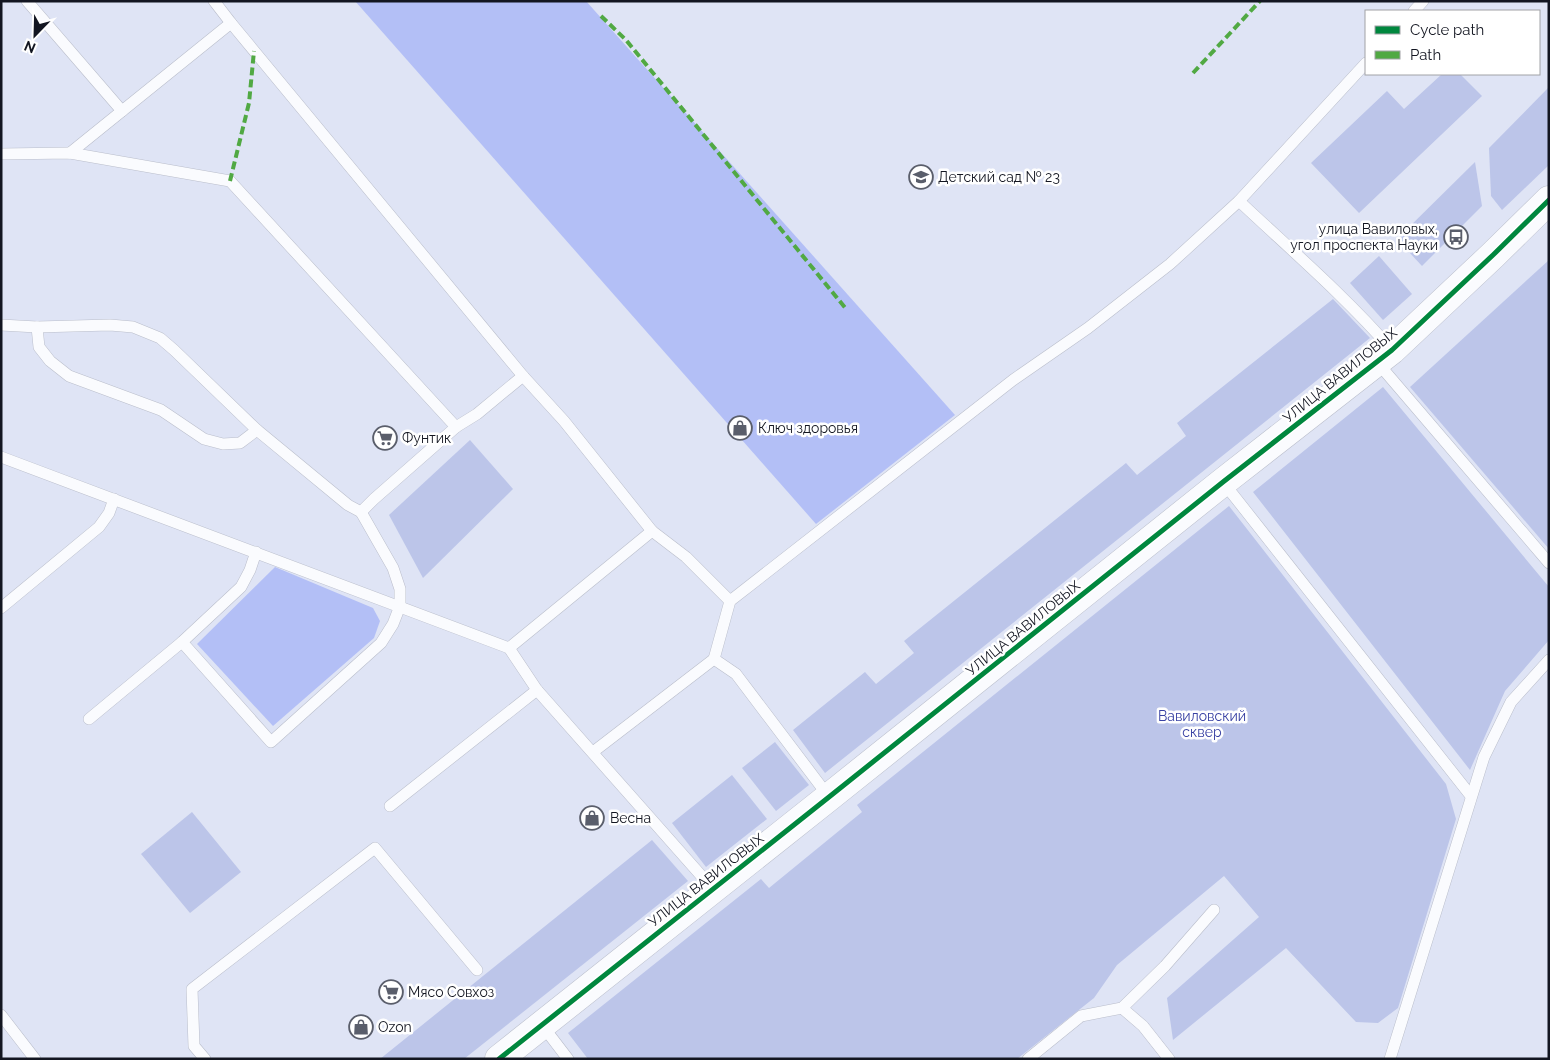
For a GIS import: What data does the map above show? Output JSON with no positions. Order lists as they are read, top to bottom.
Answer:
{
  "streets": {
    "street": ["УЛИЦА ВАВИЛОВЫХ"]
  },
  "parks": ["Вавиловский сквер"],
  "places": {
    "school or university": ["Детский сад № 23"],
    "bus stop": ["улица Вавиловых, угол проспекта Науки"],
    "shop": ["Ключ здоровья", "Весна", "Ozon"],
    "supermarket": ["Фунтик", "Мясо Совхоз"]
  },
  "legend": ["Cycle path", "Path"],
  "north": "bottom left"
}
